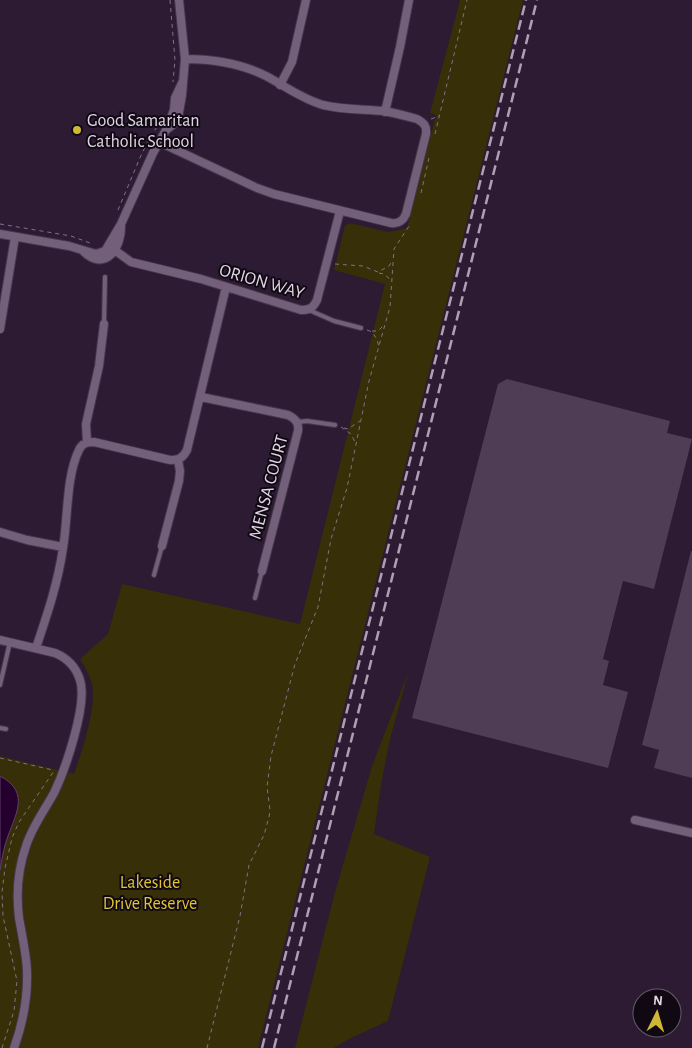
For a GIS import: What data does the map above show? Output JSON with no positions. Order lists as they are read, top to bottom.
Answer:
{
  "streets": {
    "street": ["ORION WAY", "MENSA COURT"]
  },
  "parks": ["Lakeside Drive Reserve"],
  "places": ["Good Samaritan Catholic School"],
  "north": "top"
}
